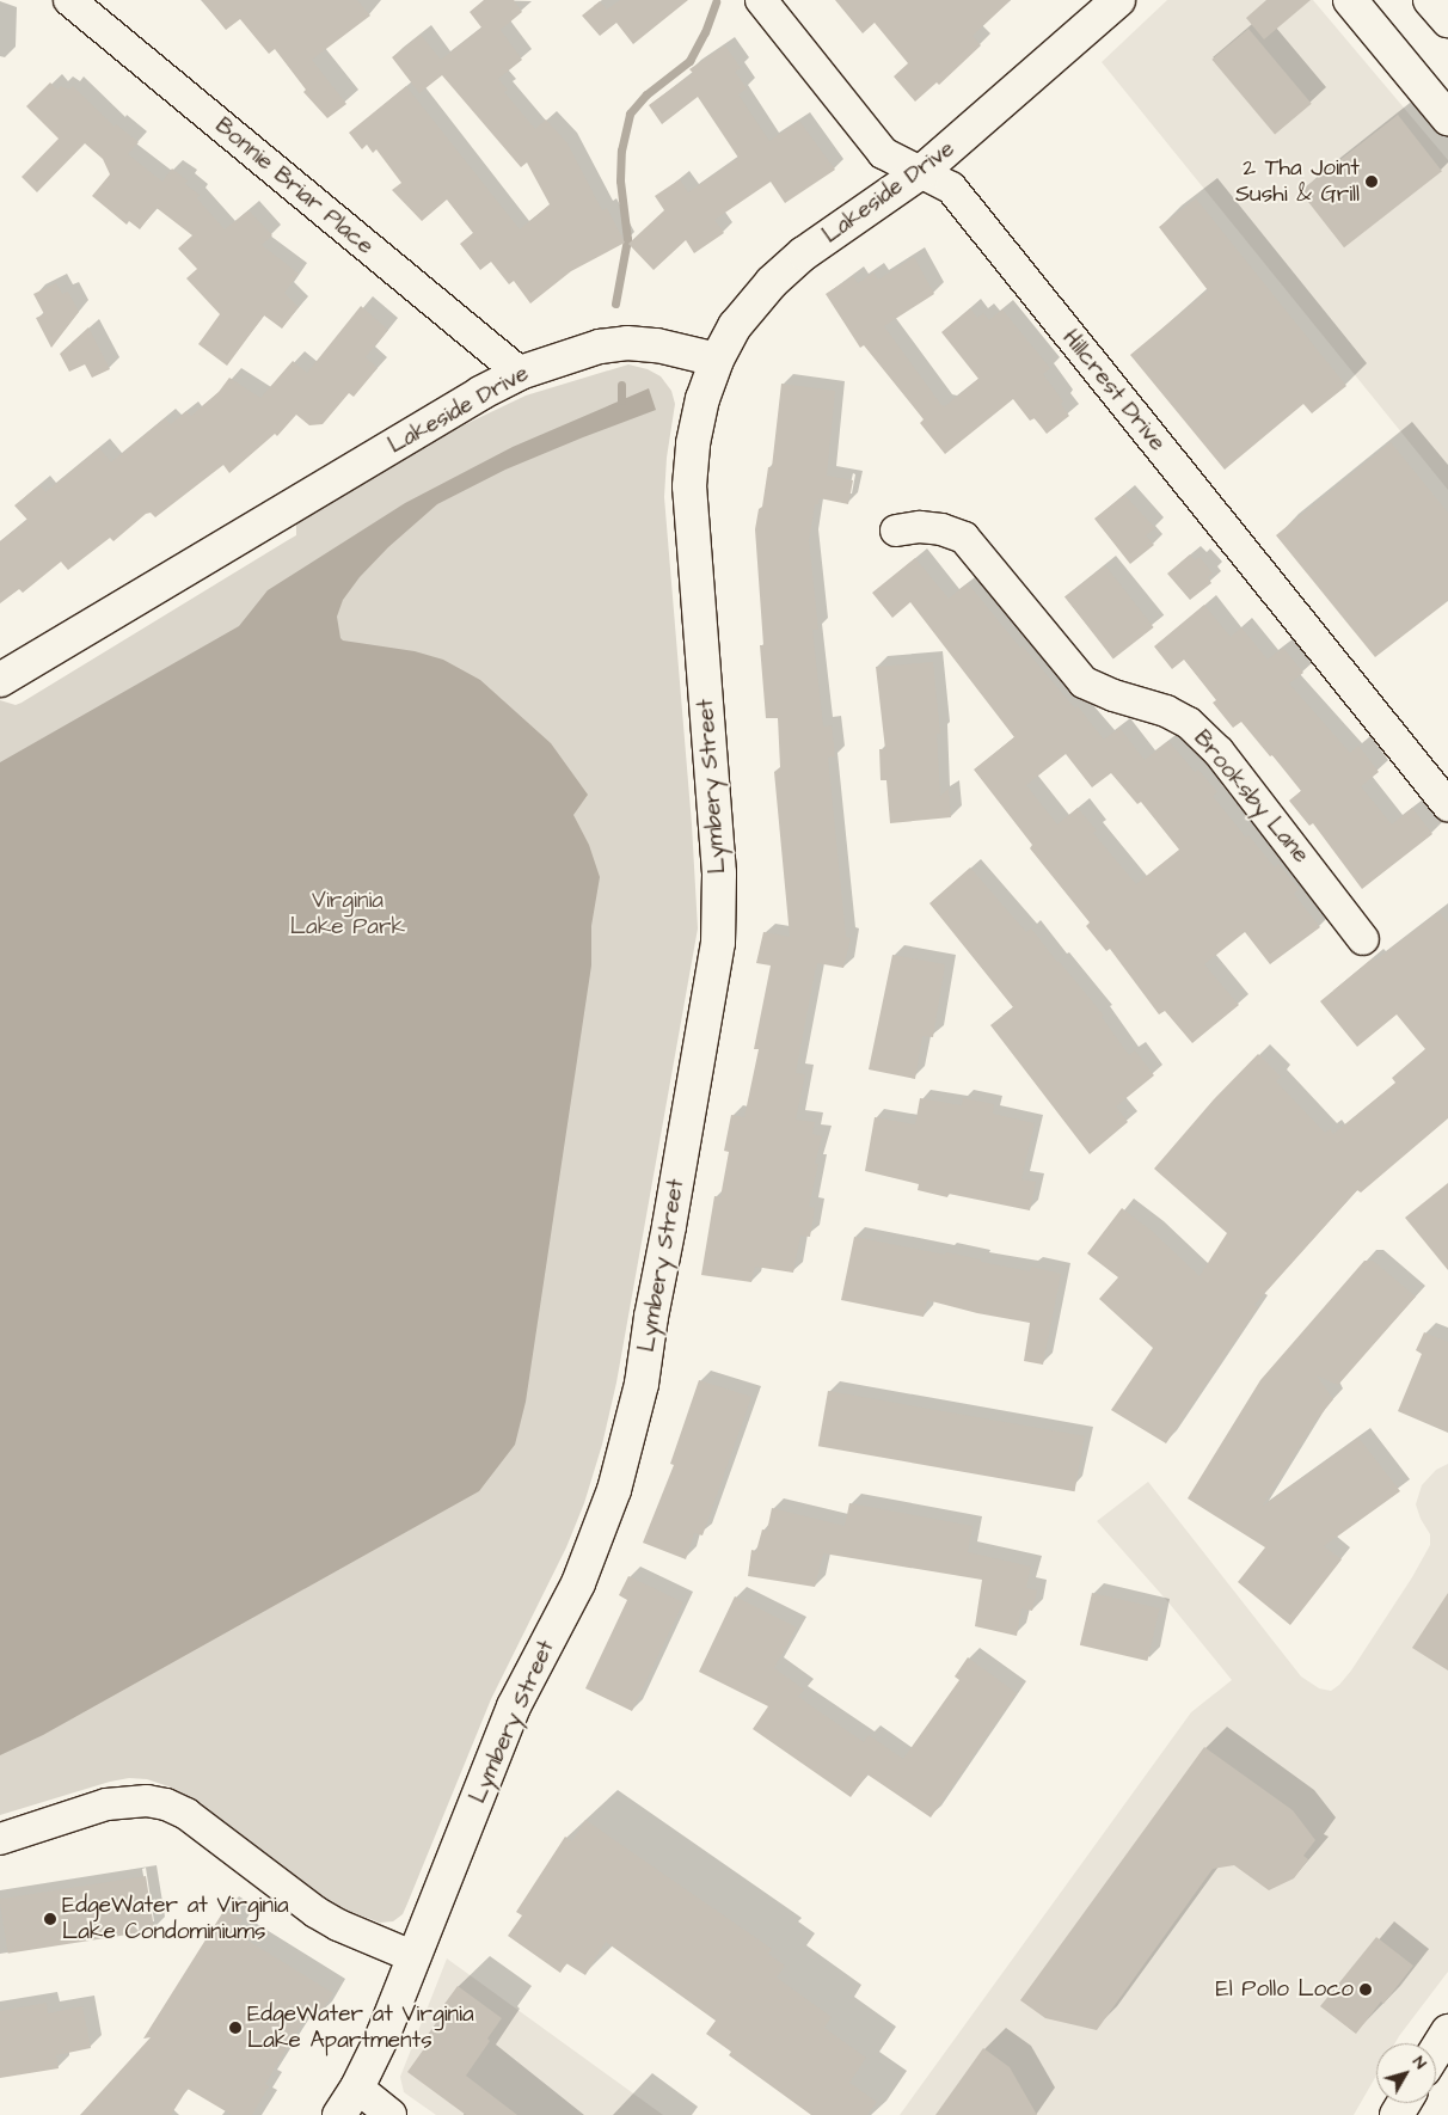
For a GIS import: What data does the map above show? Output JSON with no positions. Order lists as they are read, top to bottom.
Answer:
{
  "streets": {
    "street": [
      "Bonnie Briar Place",
      "Lakeside Drive",
      "Hillcrest Drive",
      "Lymbery Street",
      "Brooksby Lane"
    ]
  },
  "crossings": [
    ["Bonnie Briar Place", "Lakeside Drive"],
    ["Lakeside Drive", "Hillcrest Drive"],
    ["Lakeside Drive", "Lymbery Street"]
  ],
  "parks": ["Virginia Lake Park"],
  "places": [
    "2 Tha Joint Sushi & Grill",
    "EdgeWater at Virginia Lake Condominiums",
    "El Pollo Loco",
    "EdgeWater at Virginia Lake Apartments"
  ],
  "north": "top right"
}
